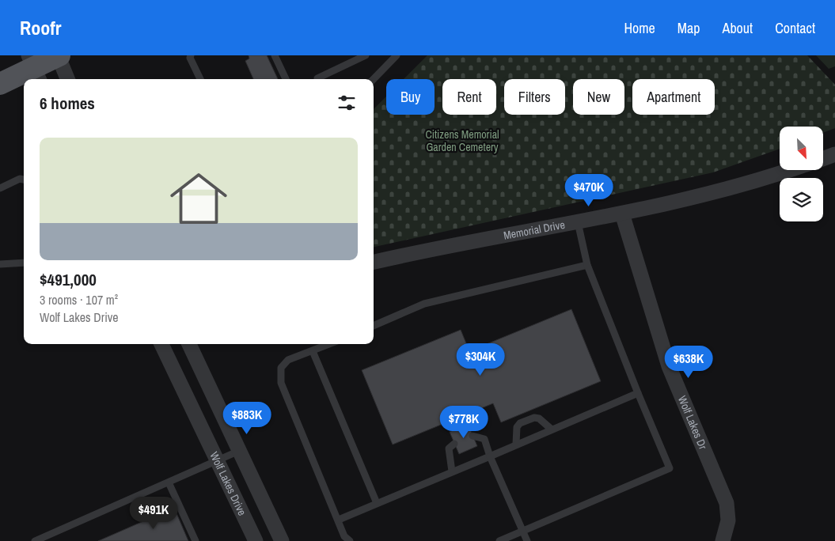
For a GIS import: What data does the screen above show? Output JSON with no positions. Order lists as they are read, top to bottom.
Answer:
{
  "streets": {
    "street": ["Memorial Drive", "Wolf Lakes Dr", "Wolf Lakes Drive"]
  },
  "crossings": [
    ["Memorial Drive", "Wolf Lakes Dr"]
  ],
  "parks": ["Citizens Memorial Garden Cemetery"],
  "north": "bottom right",
  "page": {
    "header": "Roofr",
    "nav": [
      "Home",
      "Map",
      "About",
      "Contact"
    ],
    "chip": [
      "Buy",
      "Rent",
      "Filters",
      "New",
      "Apartment"
    ],
    "heading": "6 homes",
    "list": [
      {
        "name": "$491,000",
        "note": "3 rooms · 107 m² · Wolf Lakes Drive"
      }
    ],
    "price": [
      "$470K",
      "$304K",
      "$638K",
      "$883K",
      "$778K",
      "$491K"
    ]
  }
}
